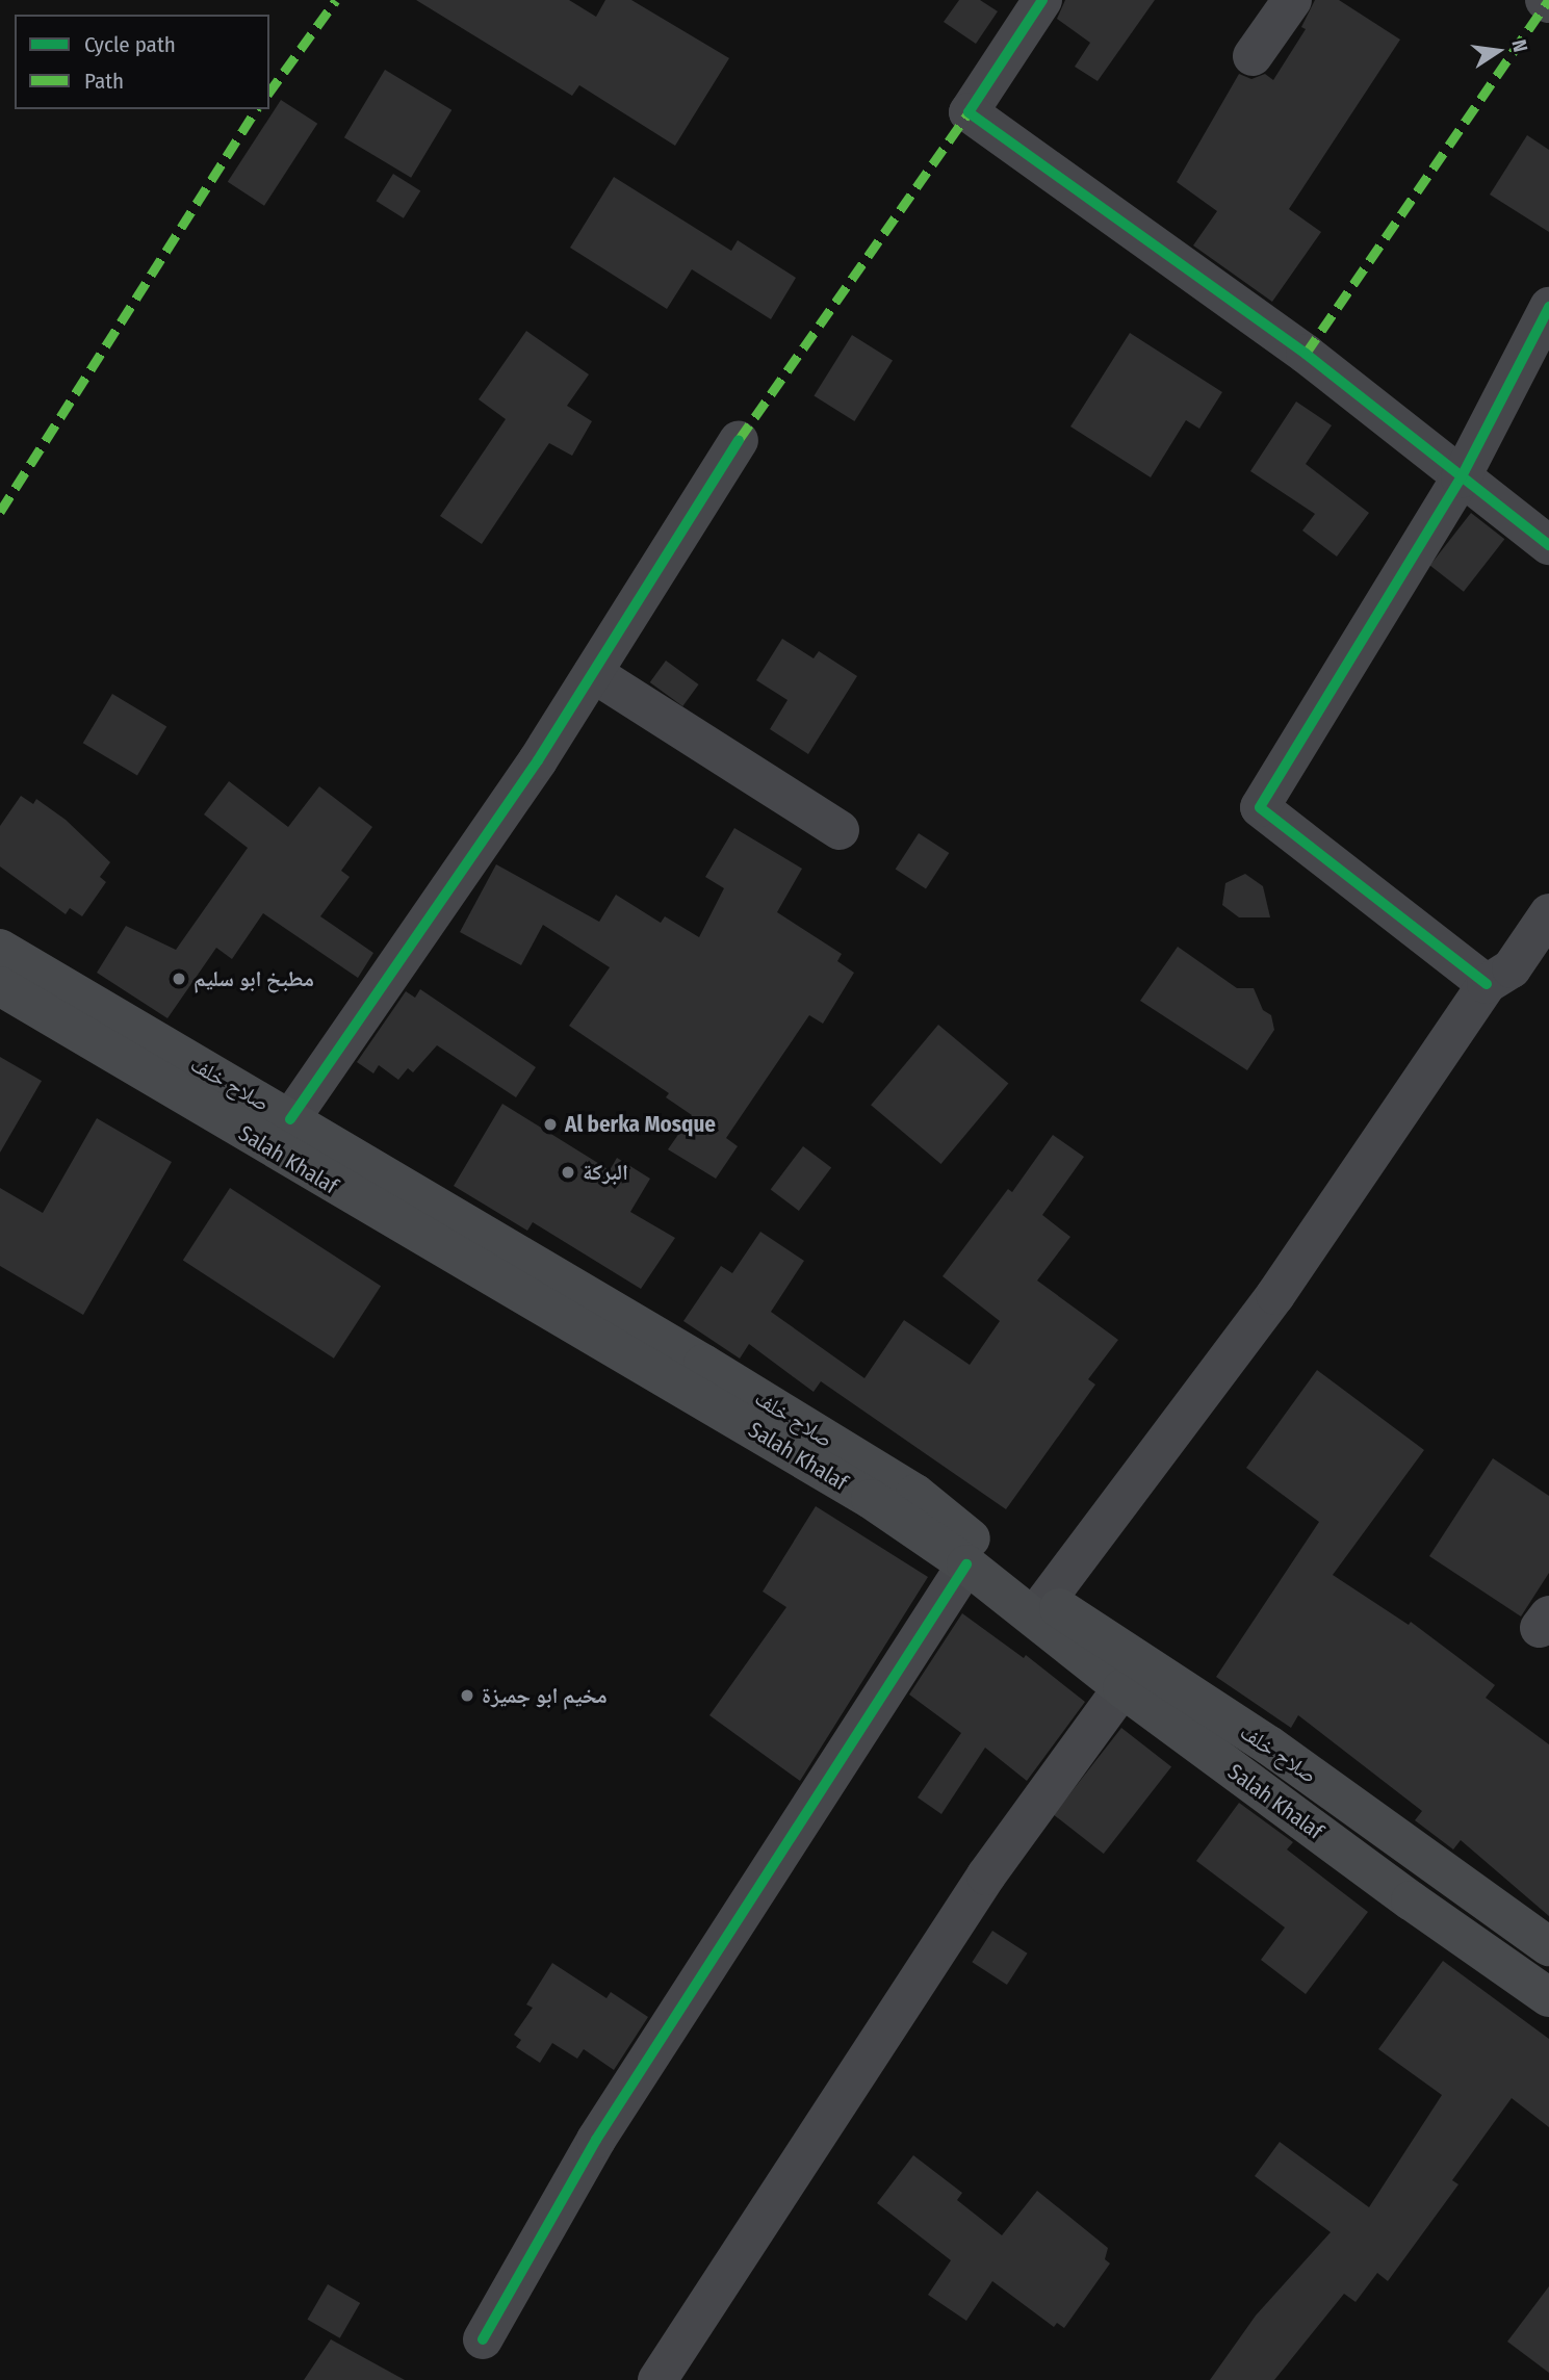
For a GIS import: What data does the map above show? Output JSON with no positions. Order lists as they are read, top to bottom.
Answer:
{
  "streets": {
    "main road": ["صلاح خلف", "Salah Khalaf"]
  },
  "places": [
    "مطبخ ابو سليم",
    "Al berka Mosque",
    "البركة",
    "مخيم ابو جميزة"
  ],
  "legend": ["Cycle path", "Path"],
  "north": "right"
}
